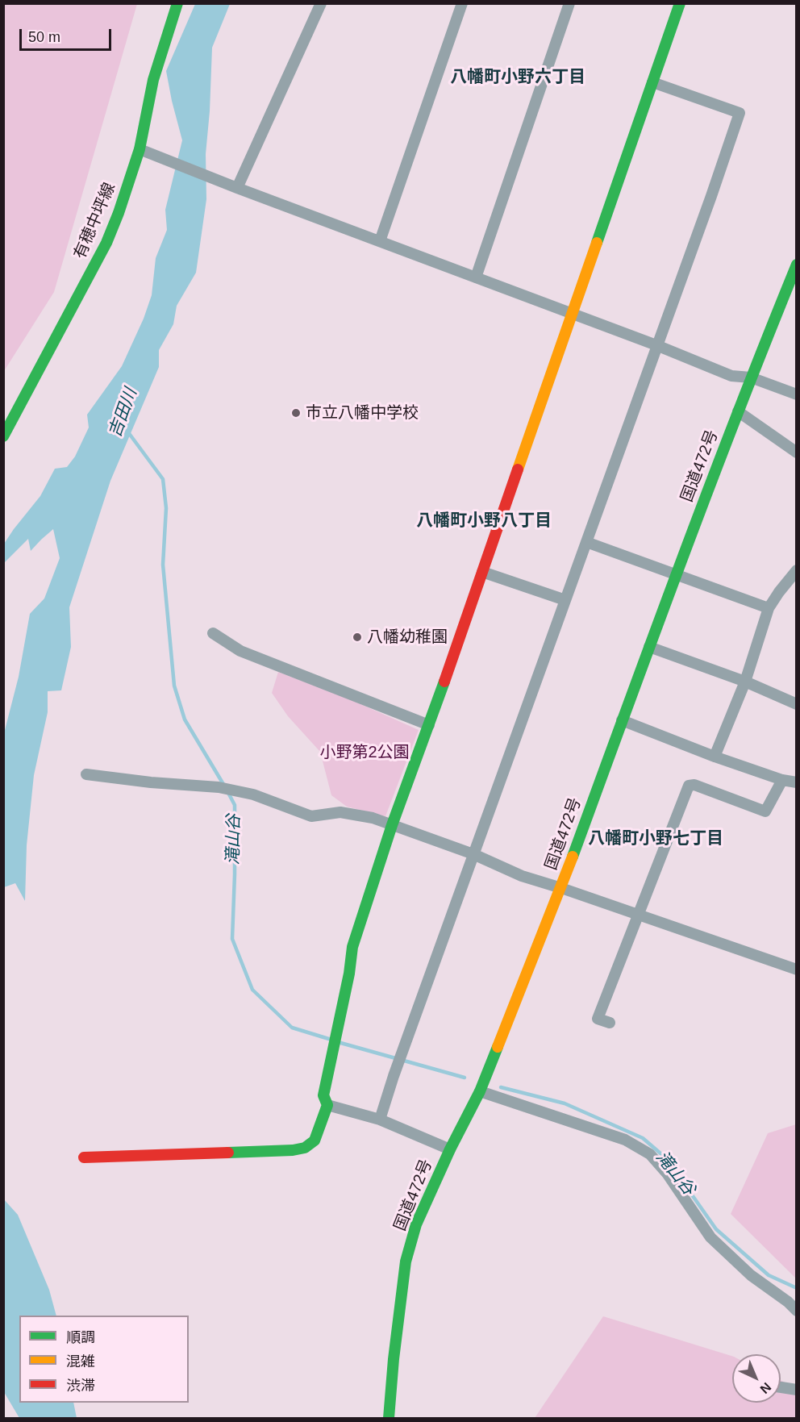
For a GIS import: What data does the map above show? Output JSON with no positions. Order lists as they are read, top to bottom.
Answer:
{
  "streets": {
    "main road": ["有穂中坪線", "国道472号"]
  },
  "districts": ["八幡町小野六丁目", "八幡町小野八丁目", "八幡町小野七丁目"],
  "water": ["吉田川", "滝山谷"],
  "parks": ["小野第2公園"],
  "places": ["市立八幡中学校", "八幡幼稚園"],
  "legend": ["順調", "混雑", "渋滞"],
  "scale_bar": "50 m",
  "north": "bottom right"
}
